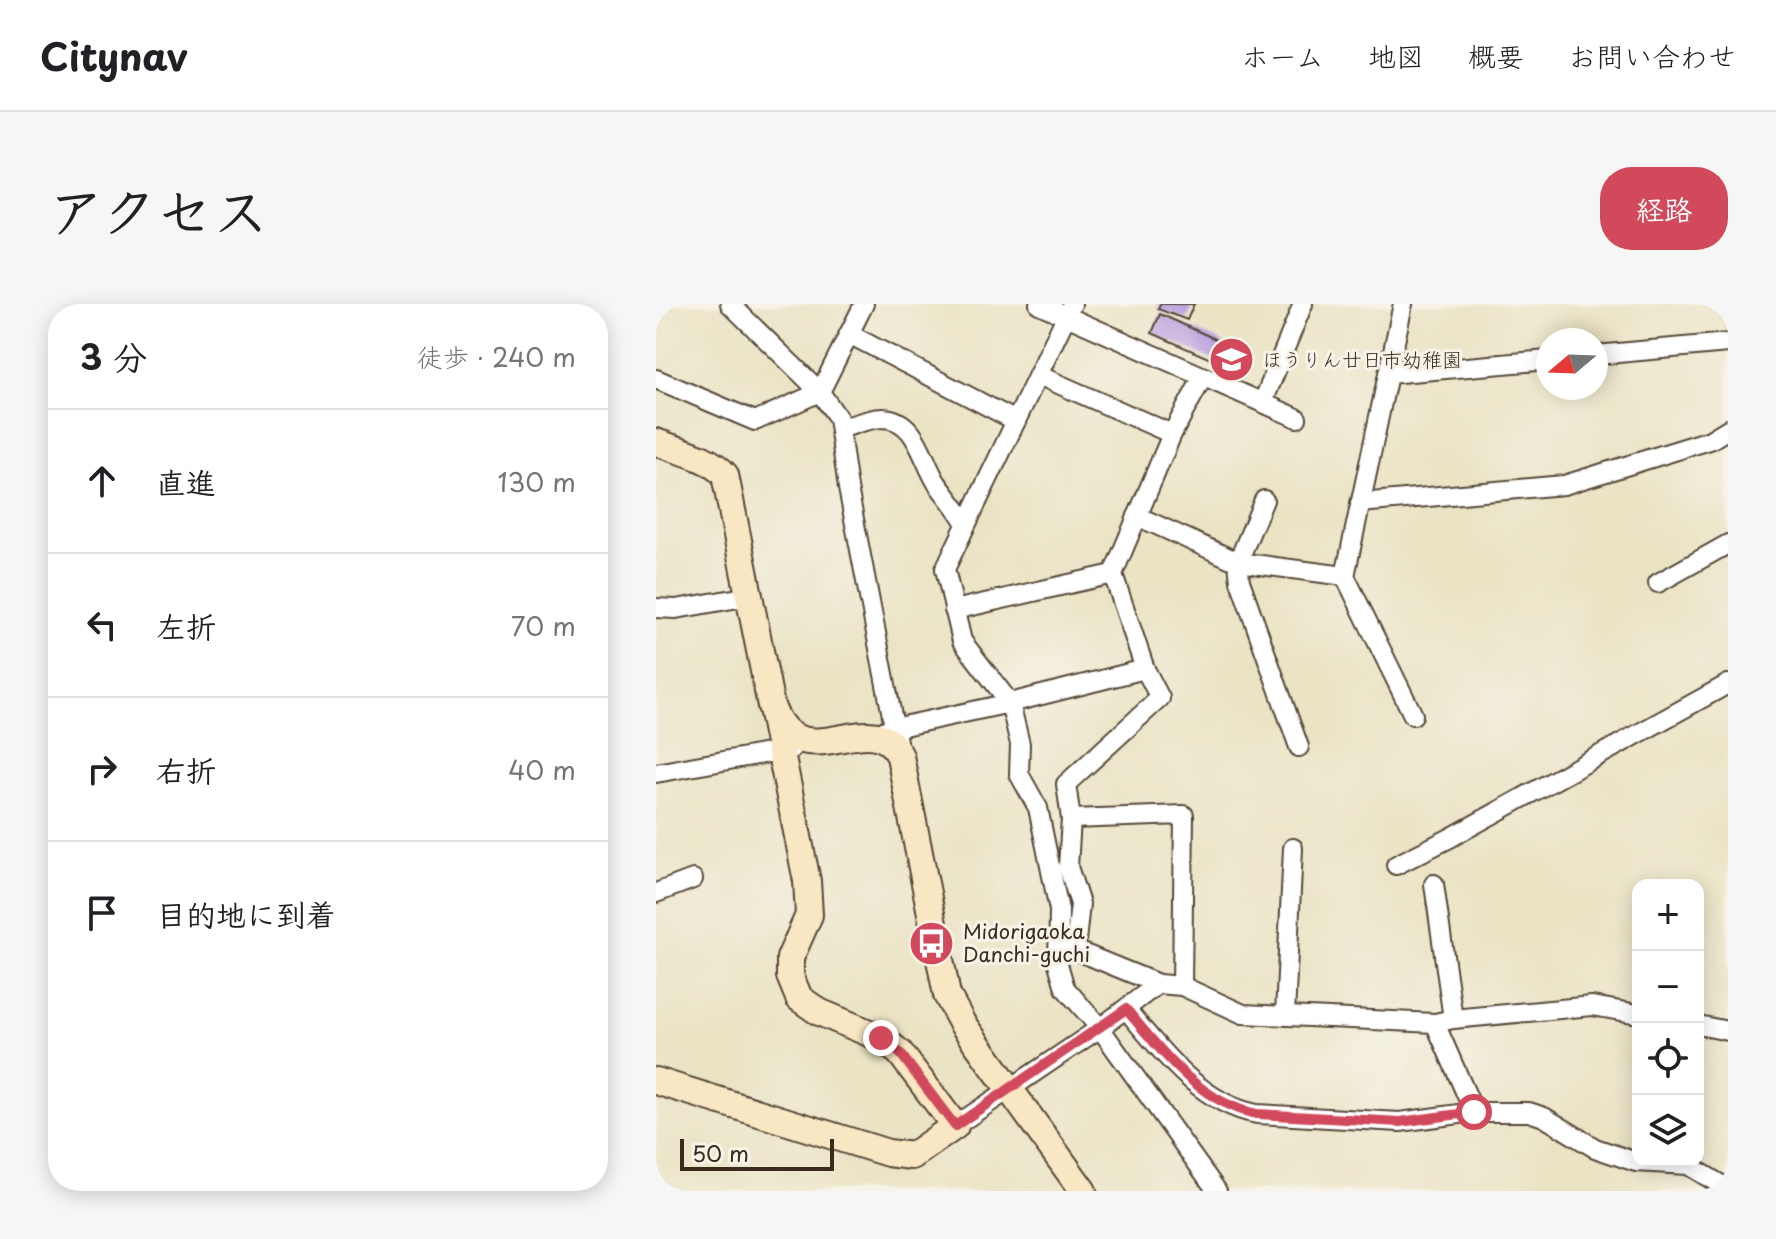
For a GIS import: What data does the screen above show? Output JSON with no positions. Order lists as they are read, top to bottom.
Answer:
{
  "places": {
    "school or university": ["ほうりん廿日市幼稚園"],
    "bus stop": ["Midorigaoka Danchi-guchi"]
  },
  "scale_bar": "50 m",
  "north": "left",
  "page": {
    "header": "Citynav",
    "nav": [
      "ホーム",
      "地図",
      "概要",
      "お問い合わせ"
    ],
    "title": "アクセス",
    "buttons": "経路",
    "heading": ["3 分", "徒歩 · 240 m"],
    "list": [
      ["直進", "130 m"],
      ["左折", "70 m"],
      ["右折", "40 m"],
      "目的地に到着"
    ],
    "map_buttons": ["+", "−"],
    "scale": "50 m"
  }
}
